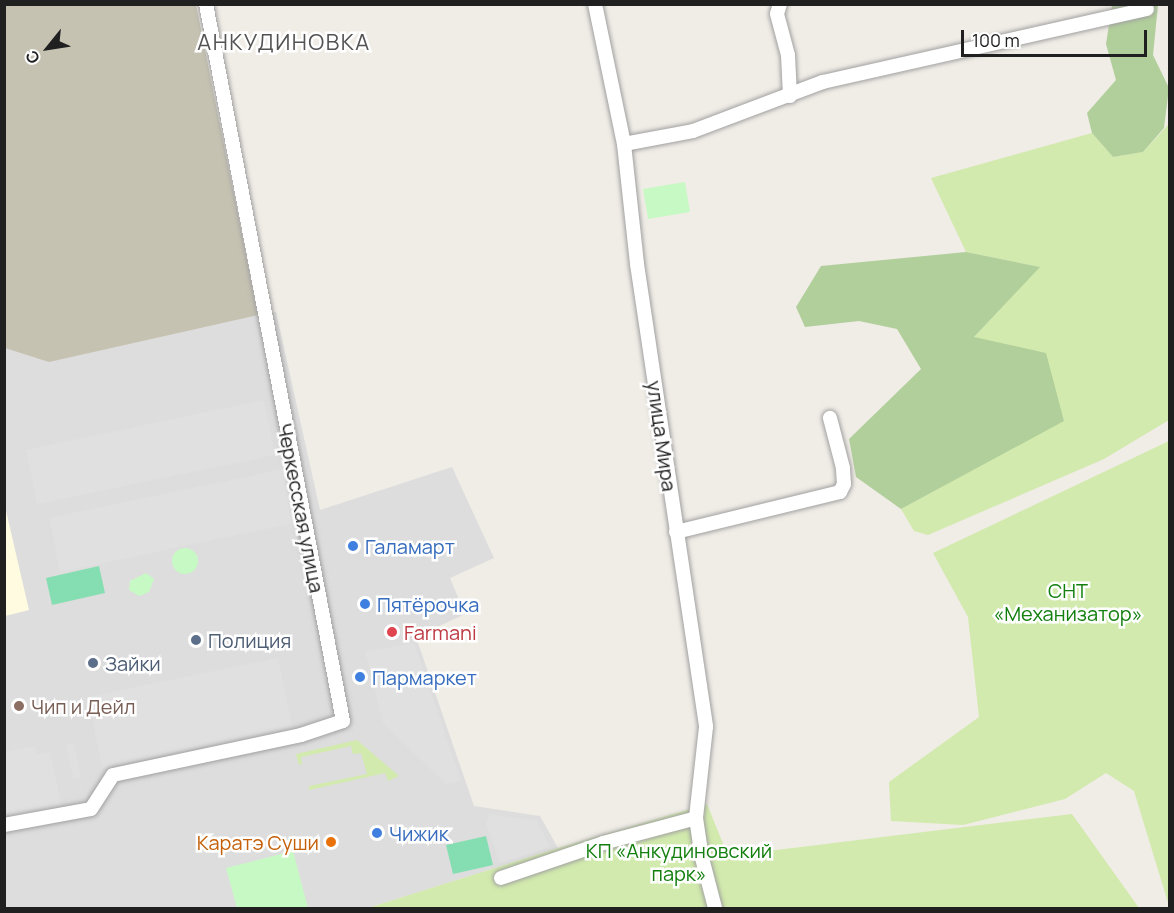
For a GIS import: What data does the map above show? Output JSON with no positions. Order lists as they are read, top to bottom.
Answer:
{
  "streets": {
    "street": ["улица Мира", "Черкесская улица"]
  },
  "districts": ["АНКУДИНОВКА"],
  "parks": ["СНТ «Механизатор»", "КП «Анкудиновский парк»"],
  "places": [
    "Галамарт",
    "Пятёрочка",
    "Farmani",
    "Полиция",
    "Зайки",
    "Пармаркет",
    "Чип и Дейл",
    "Чижик",
    "Каратэ Суши"
  ],
  "scale_bar": "100 m",
  "north": "bottom left"
}
